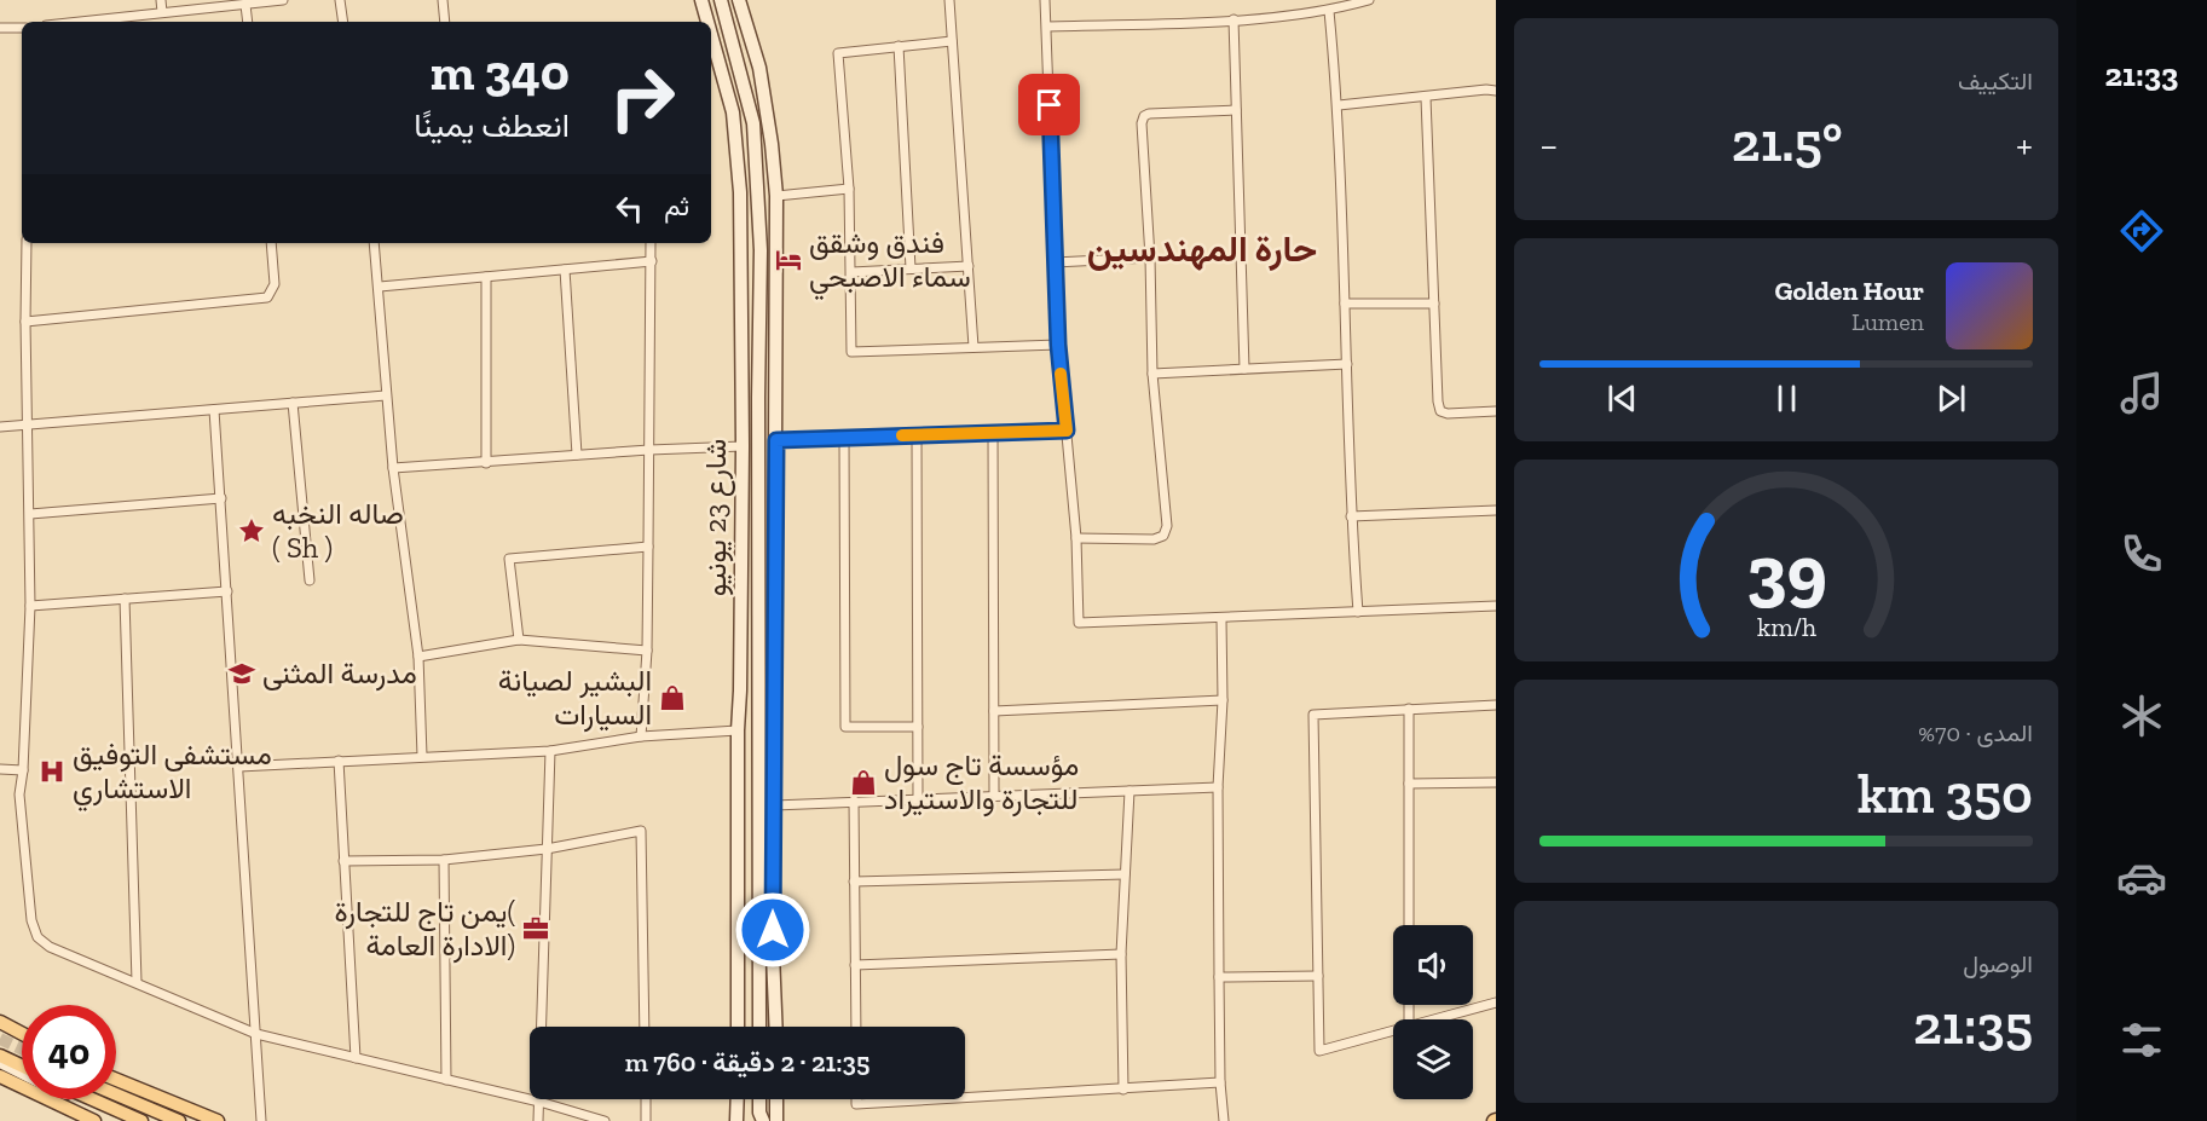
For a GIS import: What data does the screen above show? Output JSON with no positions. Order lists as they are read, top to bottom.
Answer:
{
  "streets": {
    "street": ["شارع 23 يونيو"]
  },
  "districts": ["حارة المهندسين"],
  "places": {
    "hotel": ["فندق وشقق سماء الاصبحي"],
    "place": ["صاله النخبه ( Sh )"],
    "school or university": ["مدرسة المثنى"],
    "shop": ["البشير لصيانة السيارات", "مؤسسة تاج سول للتجارة والاستيراد"],
    "hospital": ["مستشفى التوفيق الاستشاري"],
    "office": ["يمن تاج للتجارة( الادارة العامة)"]
  },
  "page": {
    "tabs": "21:33",
    "tile": [
      "التكييف",
      ["المدى · 70%", "350 km"],
      ["الوصول", "21:35"]
    ],
    "turn": ["340 m", "انعطف يمينًا"],
    "heat": ["−", "21.5°", "+"],
    "then": "ثم",
    "song": ["Golden Hour", "Lumen"],
    "limit": "40",
    "trip": "21:35 · 2 دقيقة · 760 m",
    "gauge": ["39", "km/h"]
  }
}
